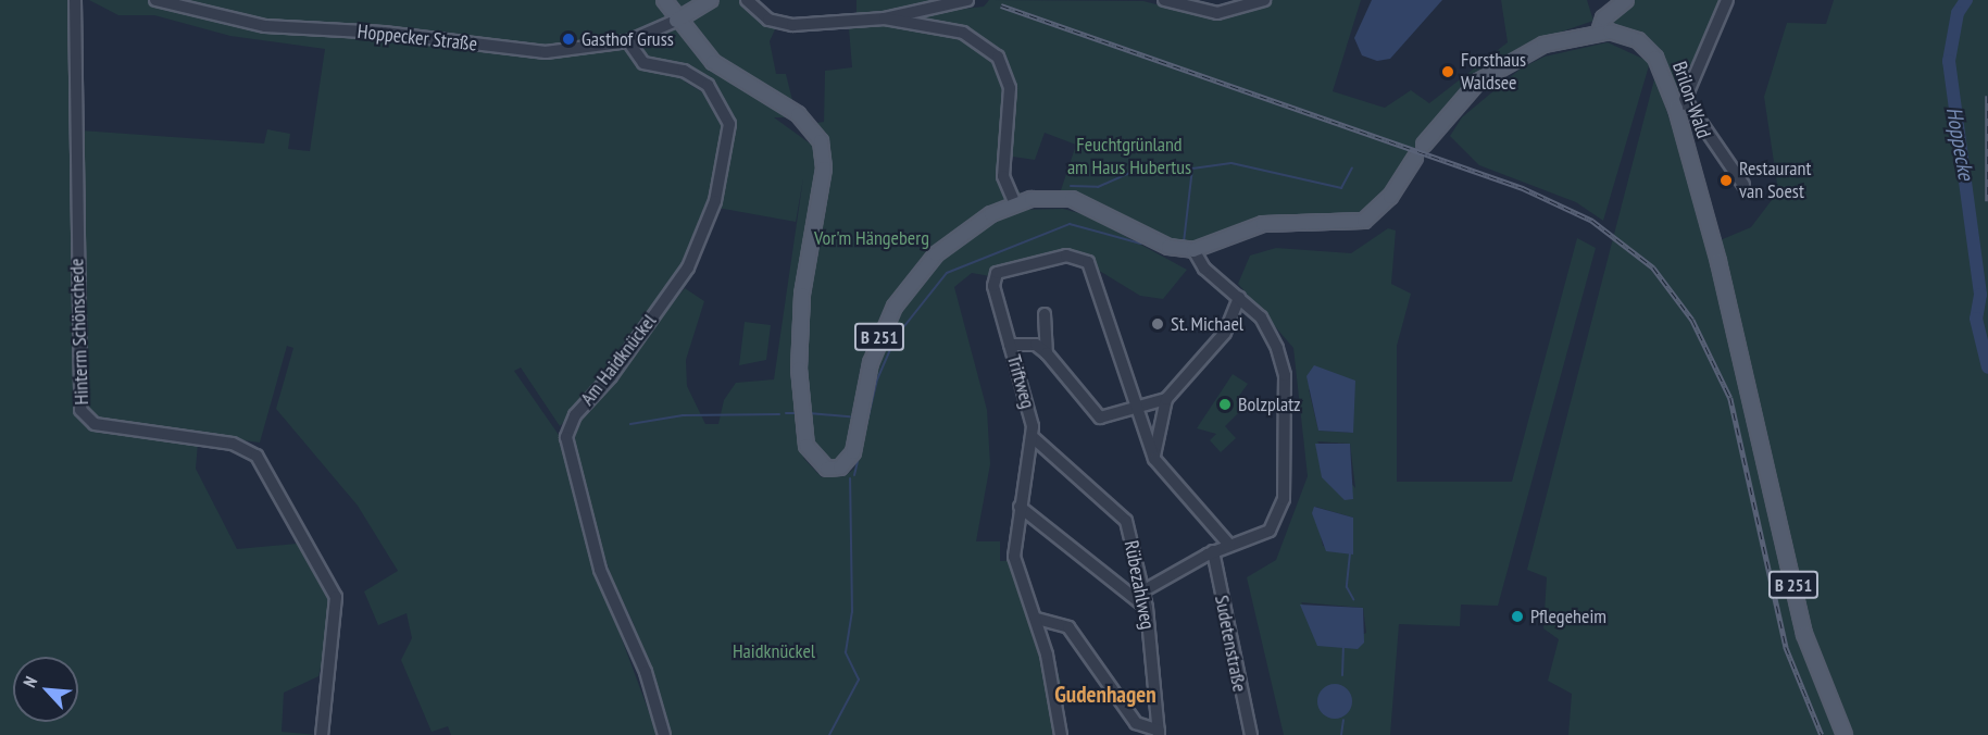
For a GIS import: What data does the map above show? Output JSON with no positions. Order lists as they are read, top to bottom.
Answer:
{
  "streets": {
    "main road": ["Brilon-Wald", "B 251"],
    "street": [
      "Hoppecker Straße",
      "Hinterm Schönschede",
      "Am Haidknückel",
      "Triftweg",
      "Rübezahlweg",
      "Sudetenstraße"
    ]
  },
  "crossings": [
    ["Hoppecker Straße", "B 251"],
    ["Hoppecker Straße", "Am Haidknückel"],
    ["Triftweg", "Rübezahlweg"]
  ],
  "districts": ["Gudenhagen"],
  "water": ["Hoppecke"],
  "parks": ["Feuchtgrünland am Haus Hubertus", "Vor'm Hängeberg", "Haidknückel"],
  "places": [
    "Gasthof Gruss",
    "Forsthaus Waldsee",
    "Restaurant van Soest",
    "St. Michael",
    "Bolzplatz",
    "Pflegeheim"
  ],
  "north": "top left"
}
